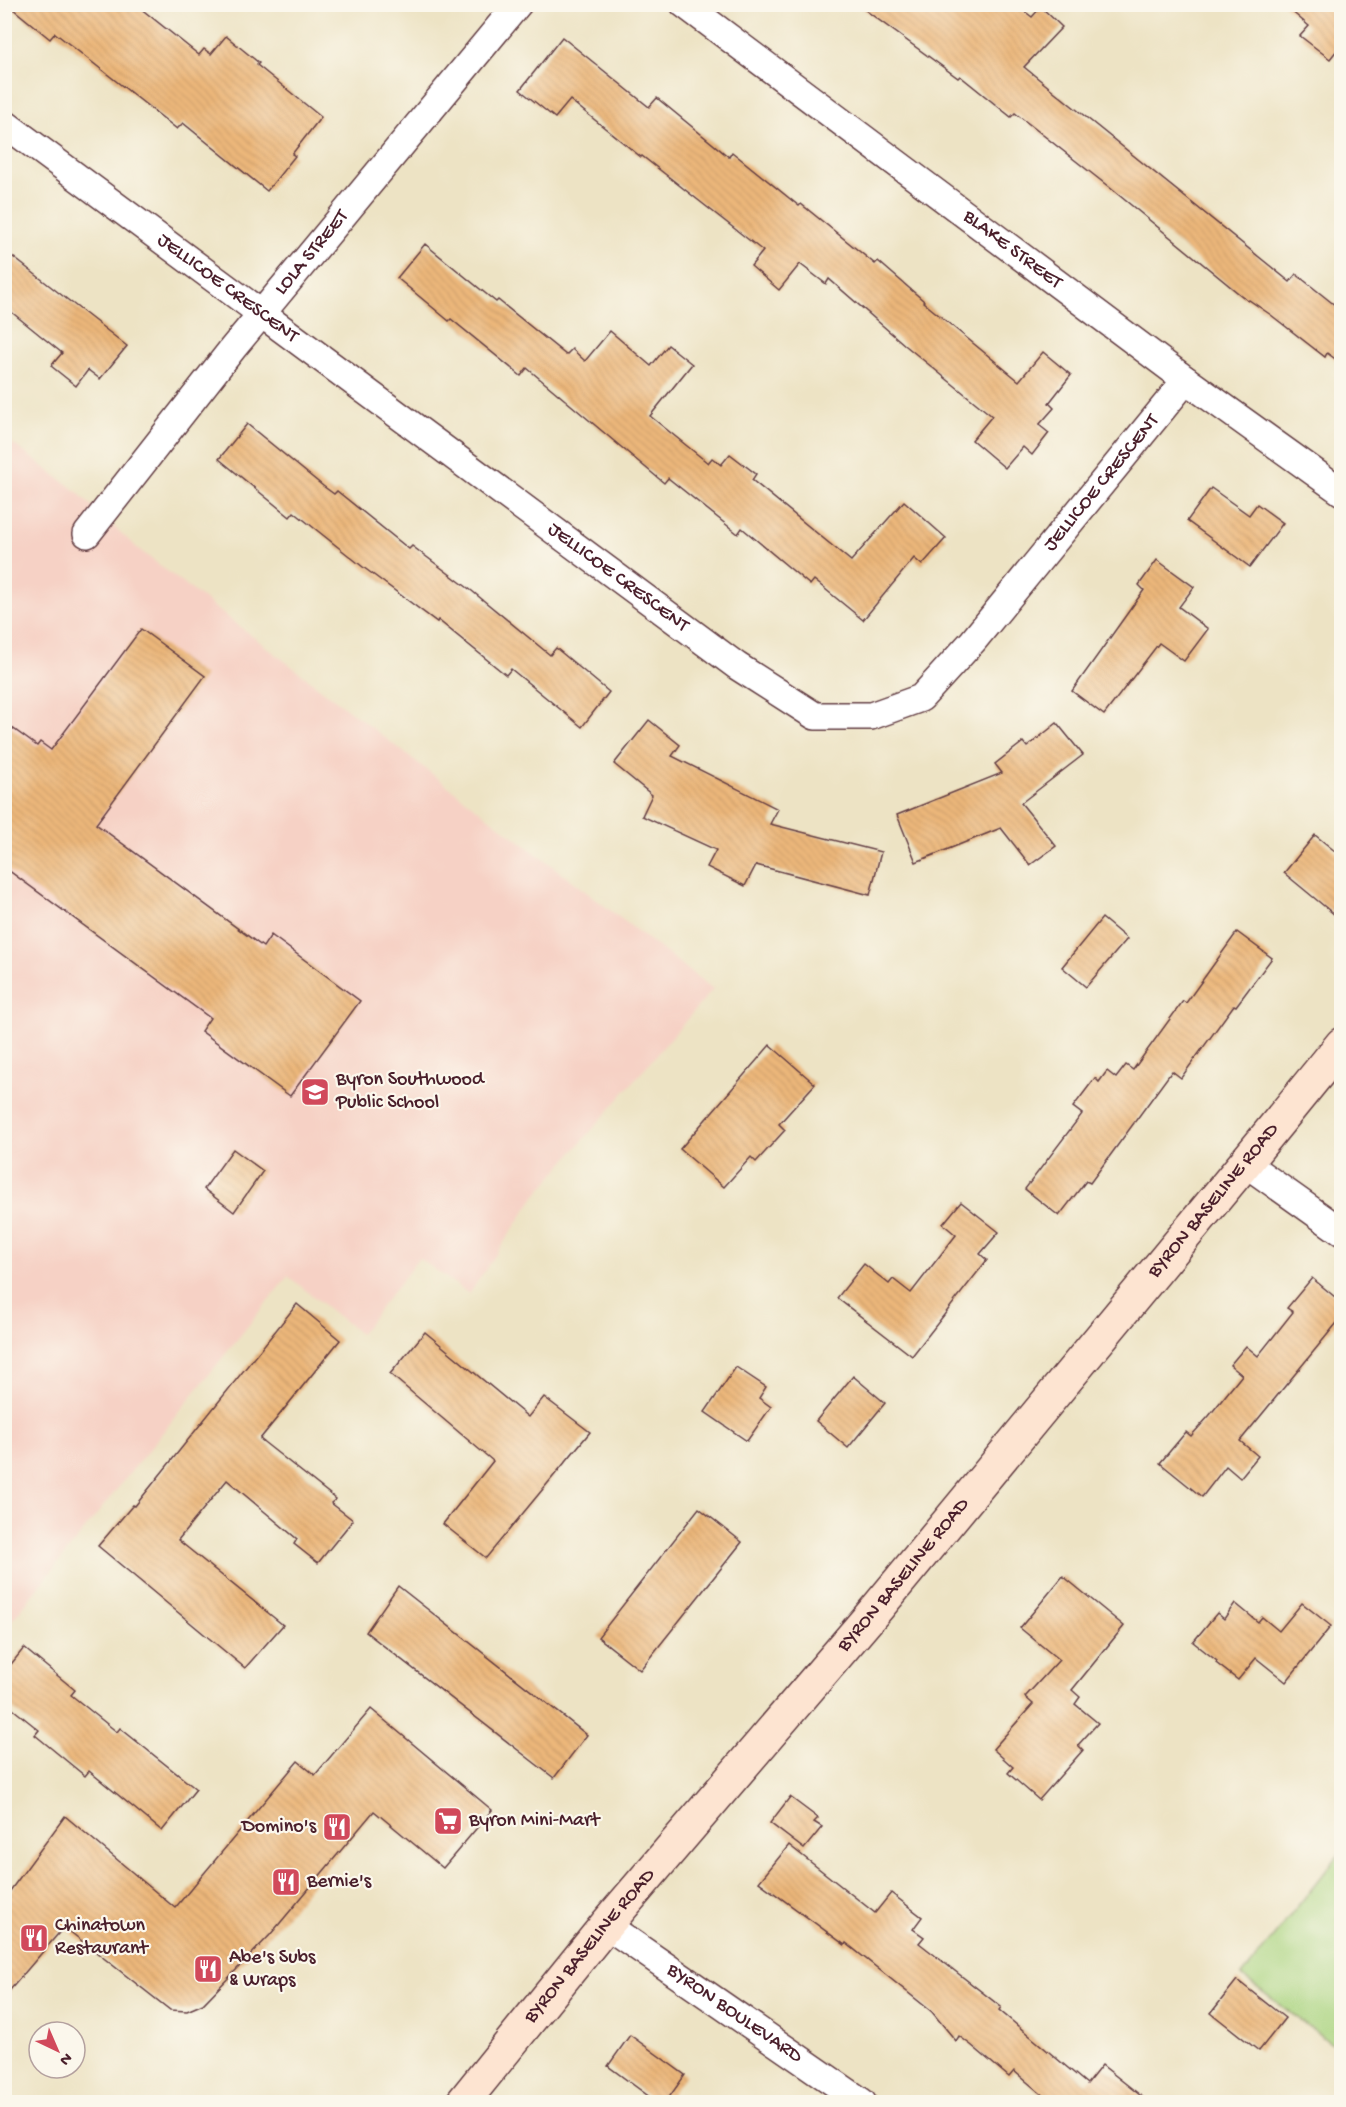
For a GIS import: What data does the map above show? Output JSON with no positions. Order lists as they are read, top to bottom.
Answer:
{
  "streets": {
    "main road": ["BYRON BASELINE ROAD"],
    "street": [
      "BLAKE STREET",
      "LOLA STREET",
      "JELLICOE CRESCENT",
      "BYRON BOULEVARD"
    ]
  },
  "crossings": [
    ["BLAKE STREET", "JELLICOE CRESCENT"],
    ["LOLA STREET", "JELLICOE CRESCENT"],
    ["BYRON BASELINE ROAD", "BYRON BOULEVARD"]
  ],
  "places": {
    "school or university": ["Byron Southwood Public School"],
    "supermarket": ["Byron Mini-Mart"],
    "restaurant": [
      "Domino's",
      "Bernie's",
      "Chinatown Restaurant",
      "Abe's Subs & Wraps"
    ]
  },
  "north": "bottom right"
}
